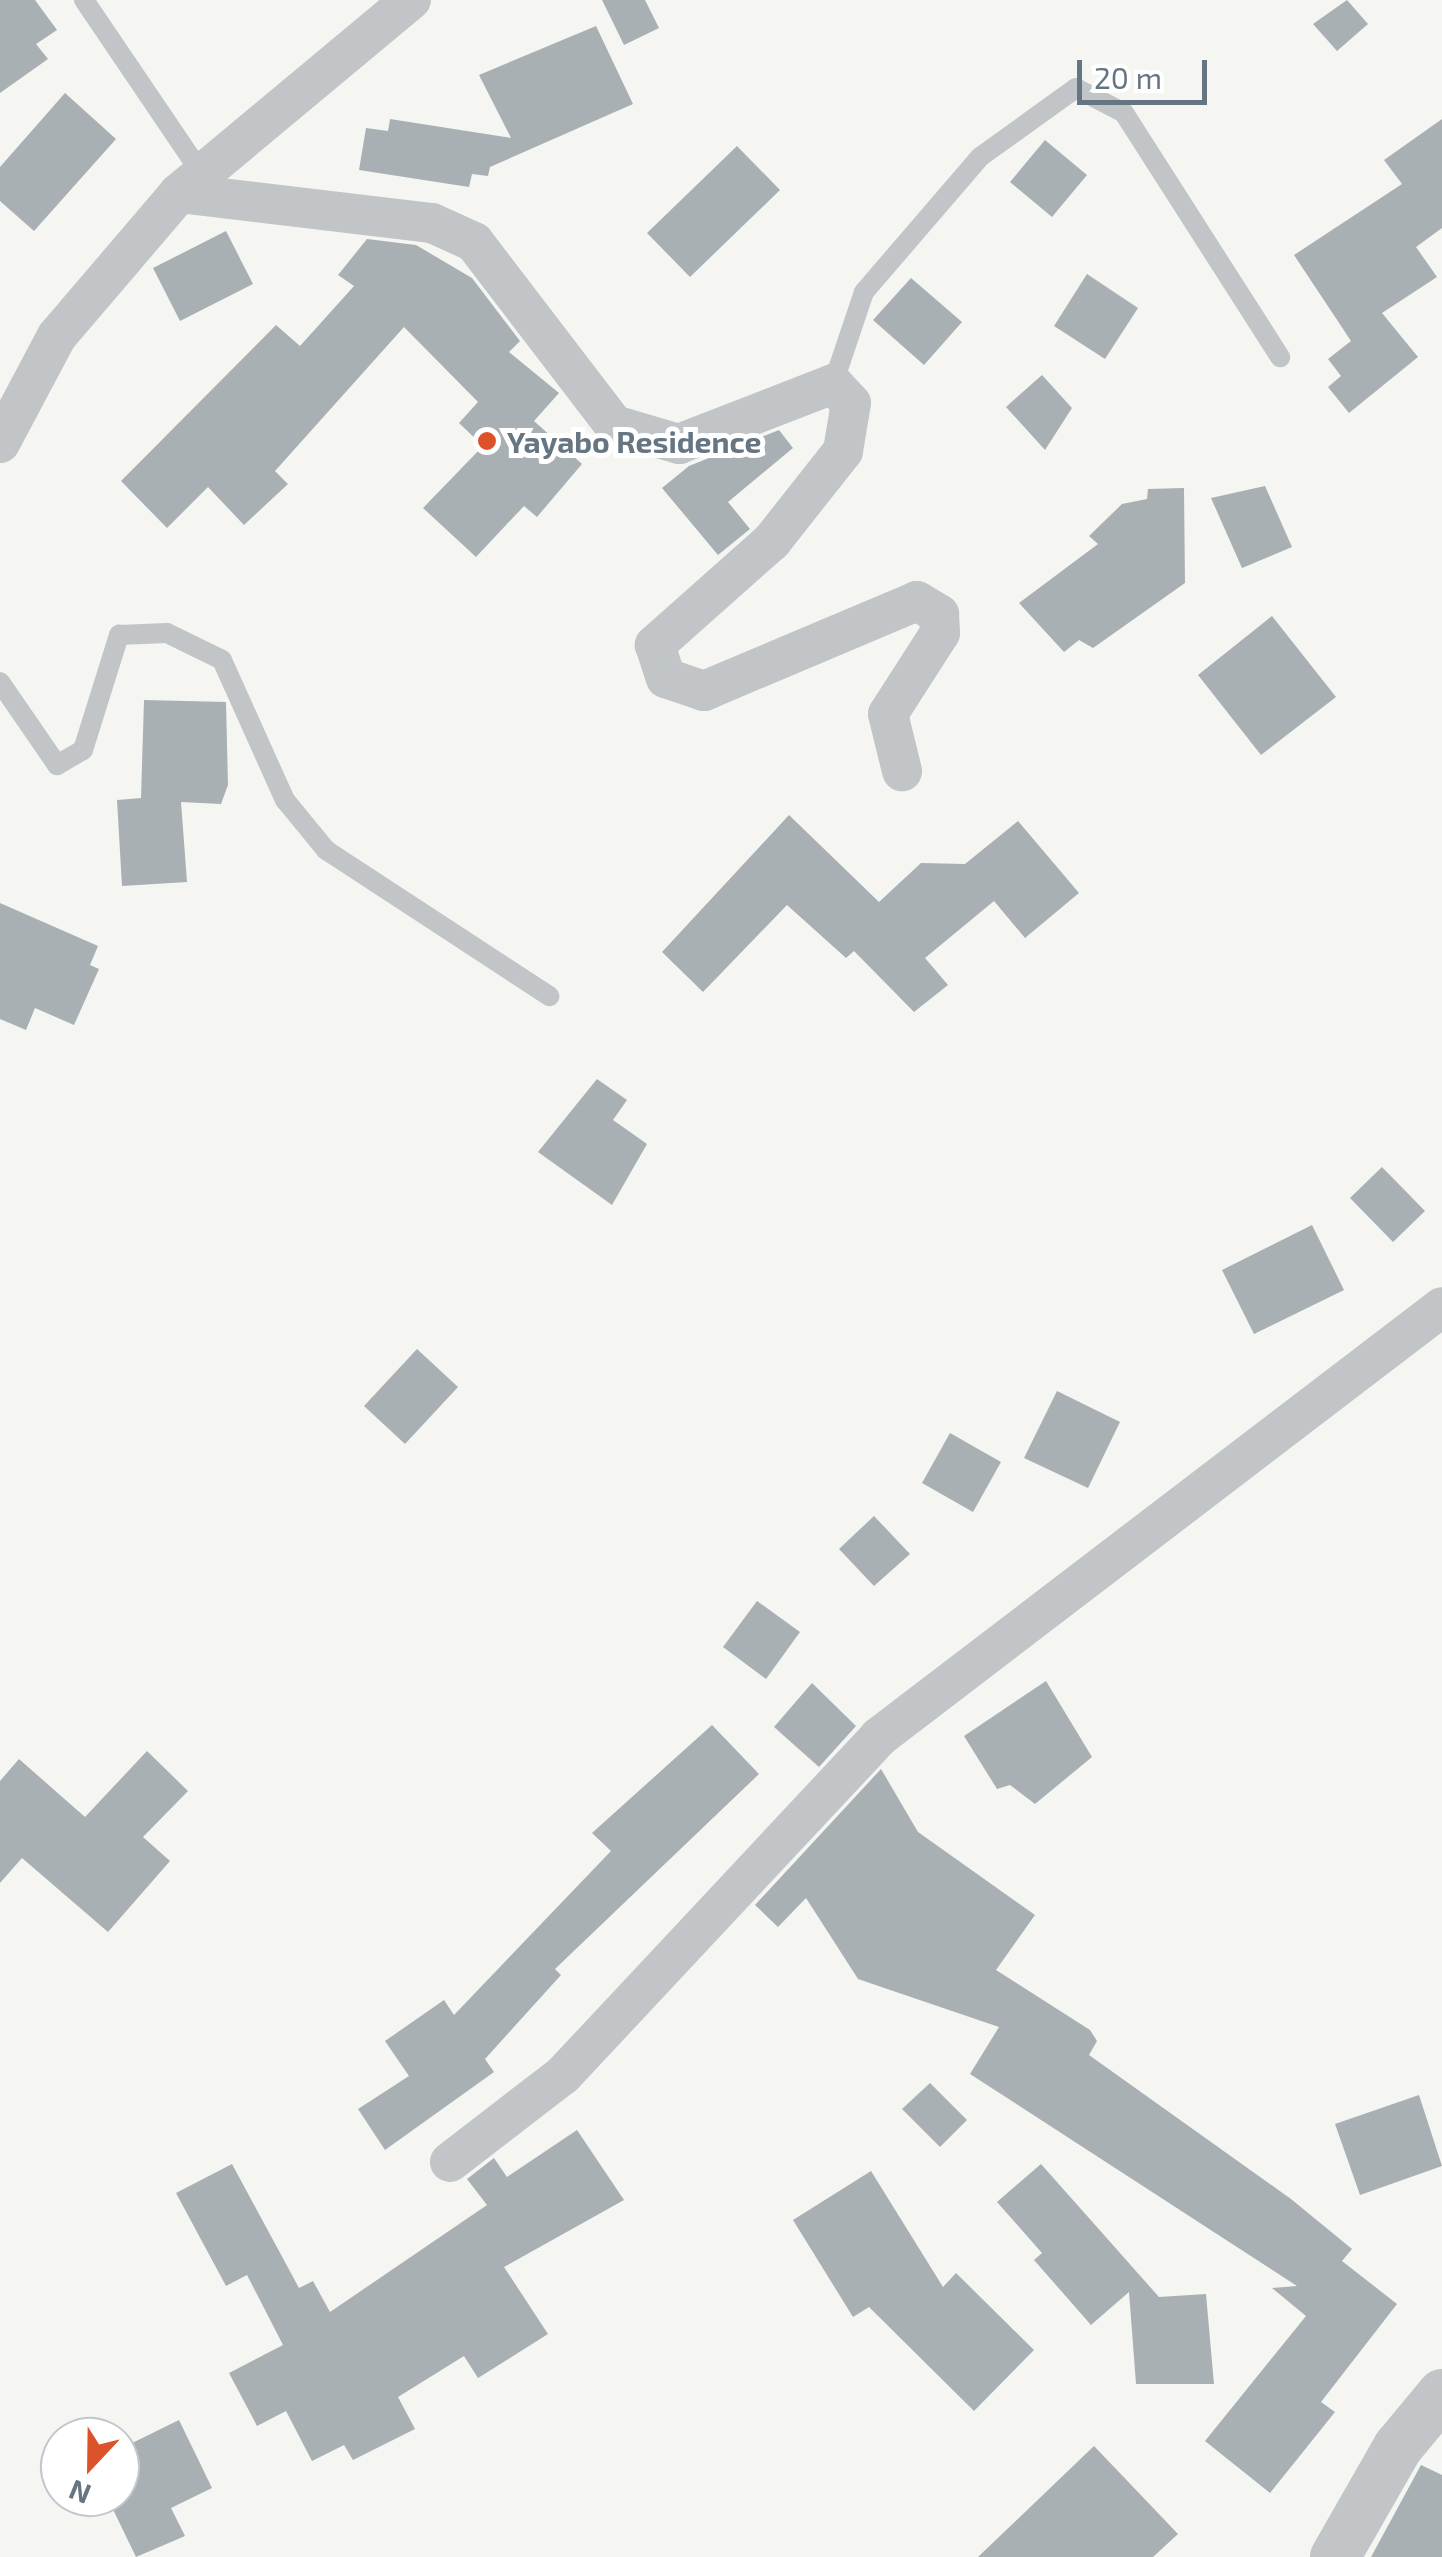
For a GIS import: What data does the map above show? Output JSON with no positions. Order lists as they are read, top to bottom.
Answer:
{
  "places": ["Yayabo Residence"],
  "scale_bar": "20 m",
  "north": "bottom"
}
